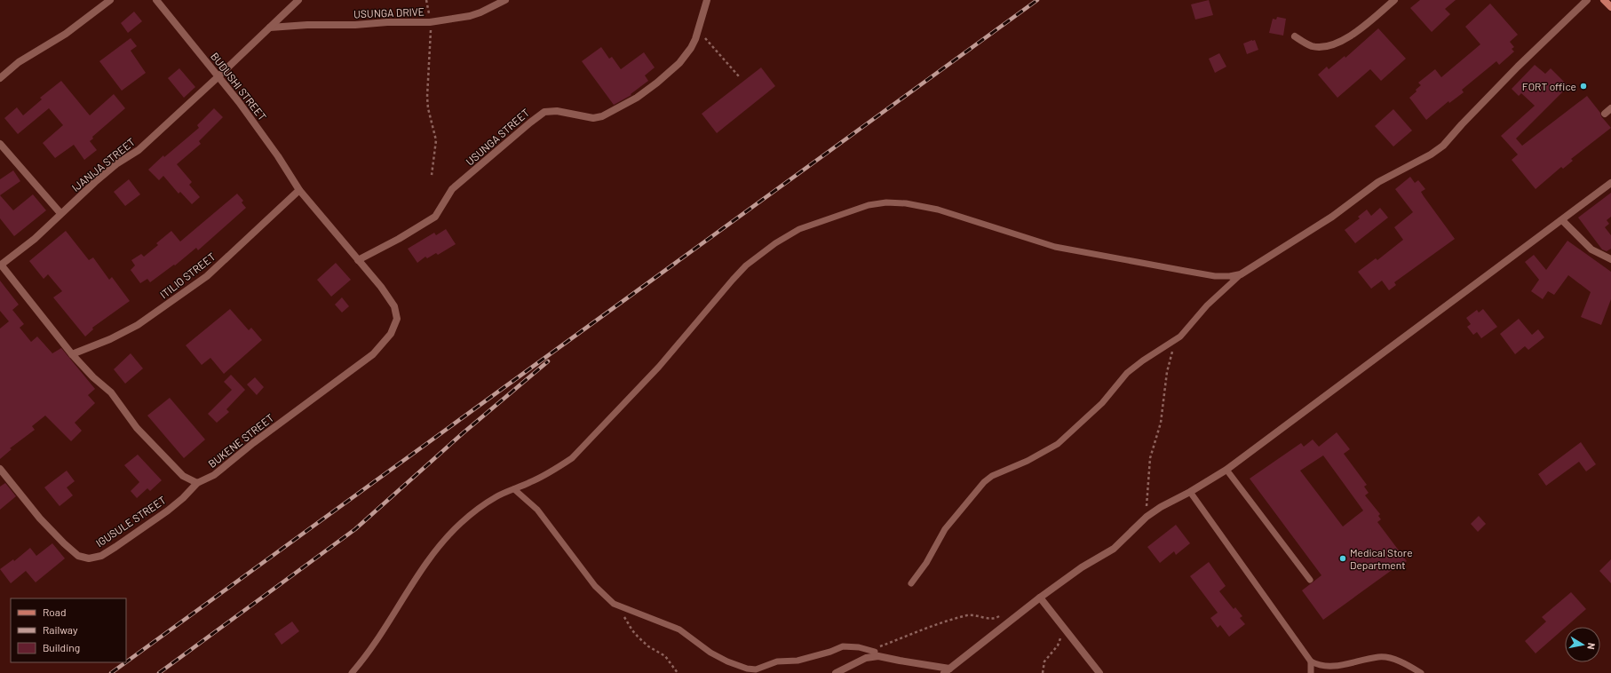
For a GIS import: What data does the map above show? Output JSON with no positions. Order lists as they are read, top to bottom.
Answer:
{
  "streets": {
    "street": [
      "USUNGA DRIVE",
      "BUDUSHI STREET",
      "USUNGA STREET",
      "IJANIJA STREET",
      "ITILIO STREET",
      "BUKENE STREET",
      "IGUSULE STREET"
    ]
  },
  "crossings": [
    ["USUNGA DRIVE", "IJANIJA STREET"],
    ["BUDUSHI STREET", "USUNGA STREET"],
    ["BUDUSHI STREET", "IJANIJA STREET"],
    ["BUDUSHI STREET", "ITILIO STREET"],
    ["BUDUSHI STREET", "BUKENE STREET"],
    ["USUNGA STREET", "BUKENE STREET"],
    ["BUKENE STREET", "IGUSULE STREET"]
  ],
  "places": ["FORT office", "Medical Store Department"],
  "legend": ["Road", "Railway", "Building"],
  "north": "right"
}
